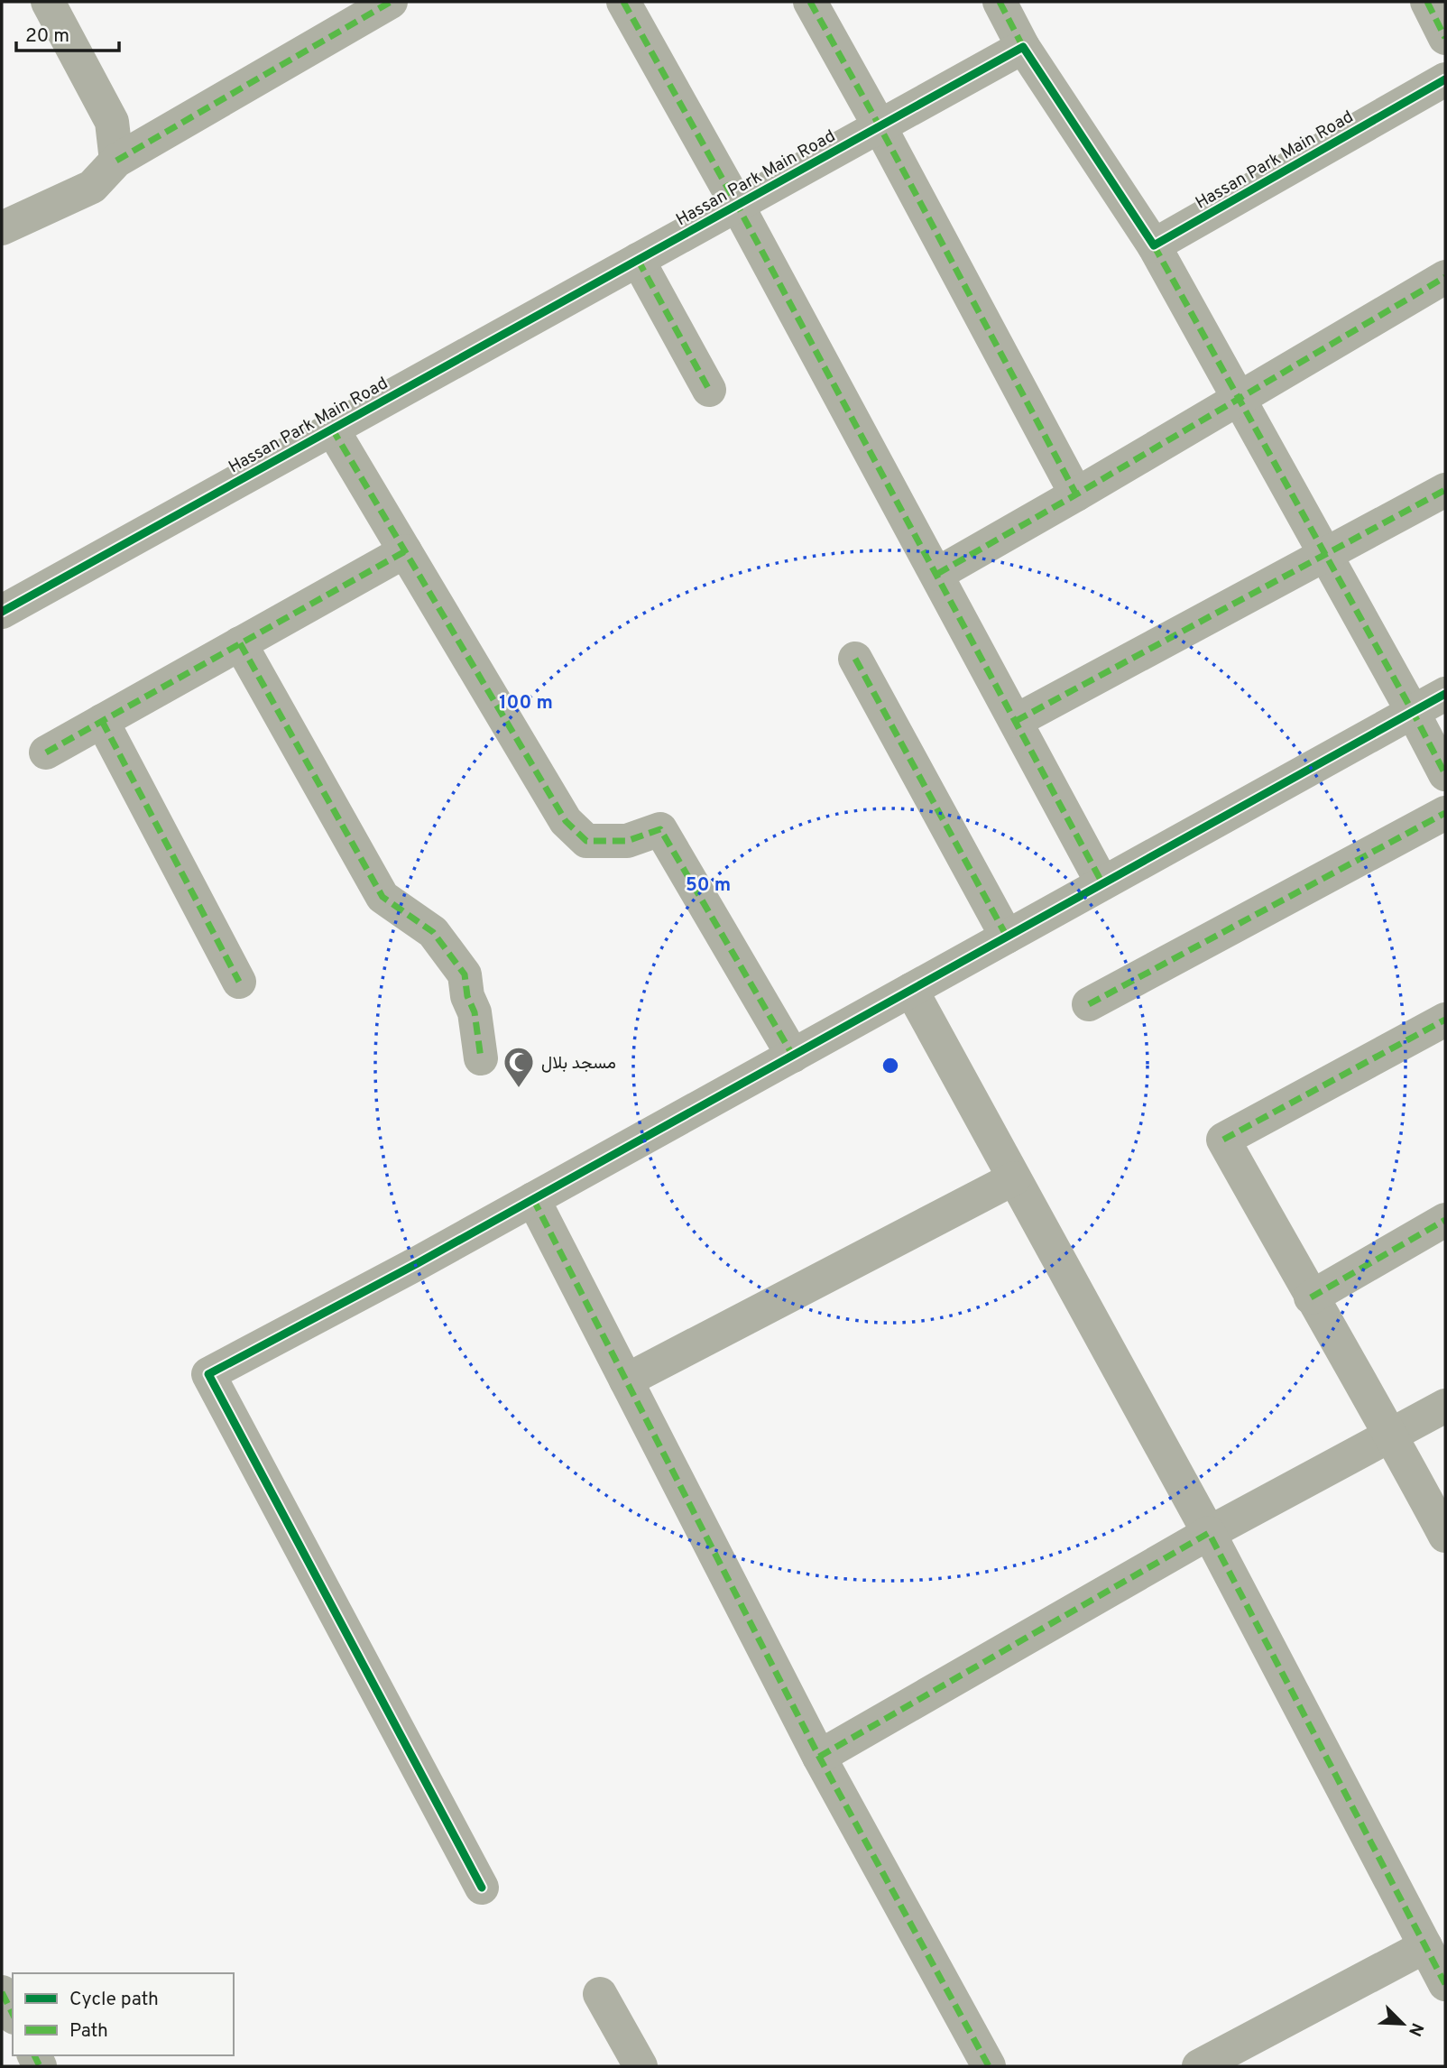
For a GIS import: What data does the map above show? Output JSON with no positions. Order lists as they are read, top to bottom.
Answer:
{
  "streets": {
    "street": ["Hassan Park Main Road"]
  },
  "places": {
    "mosque": ["مسجد بلال"]
  },
  "legend": ["Cycle path", "Path"],
  "scale_bar": "20 m",
  "north": "bottom right",
  "rings": ["100 m", "50 m"]
}
